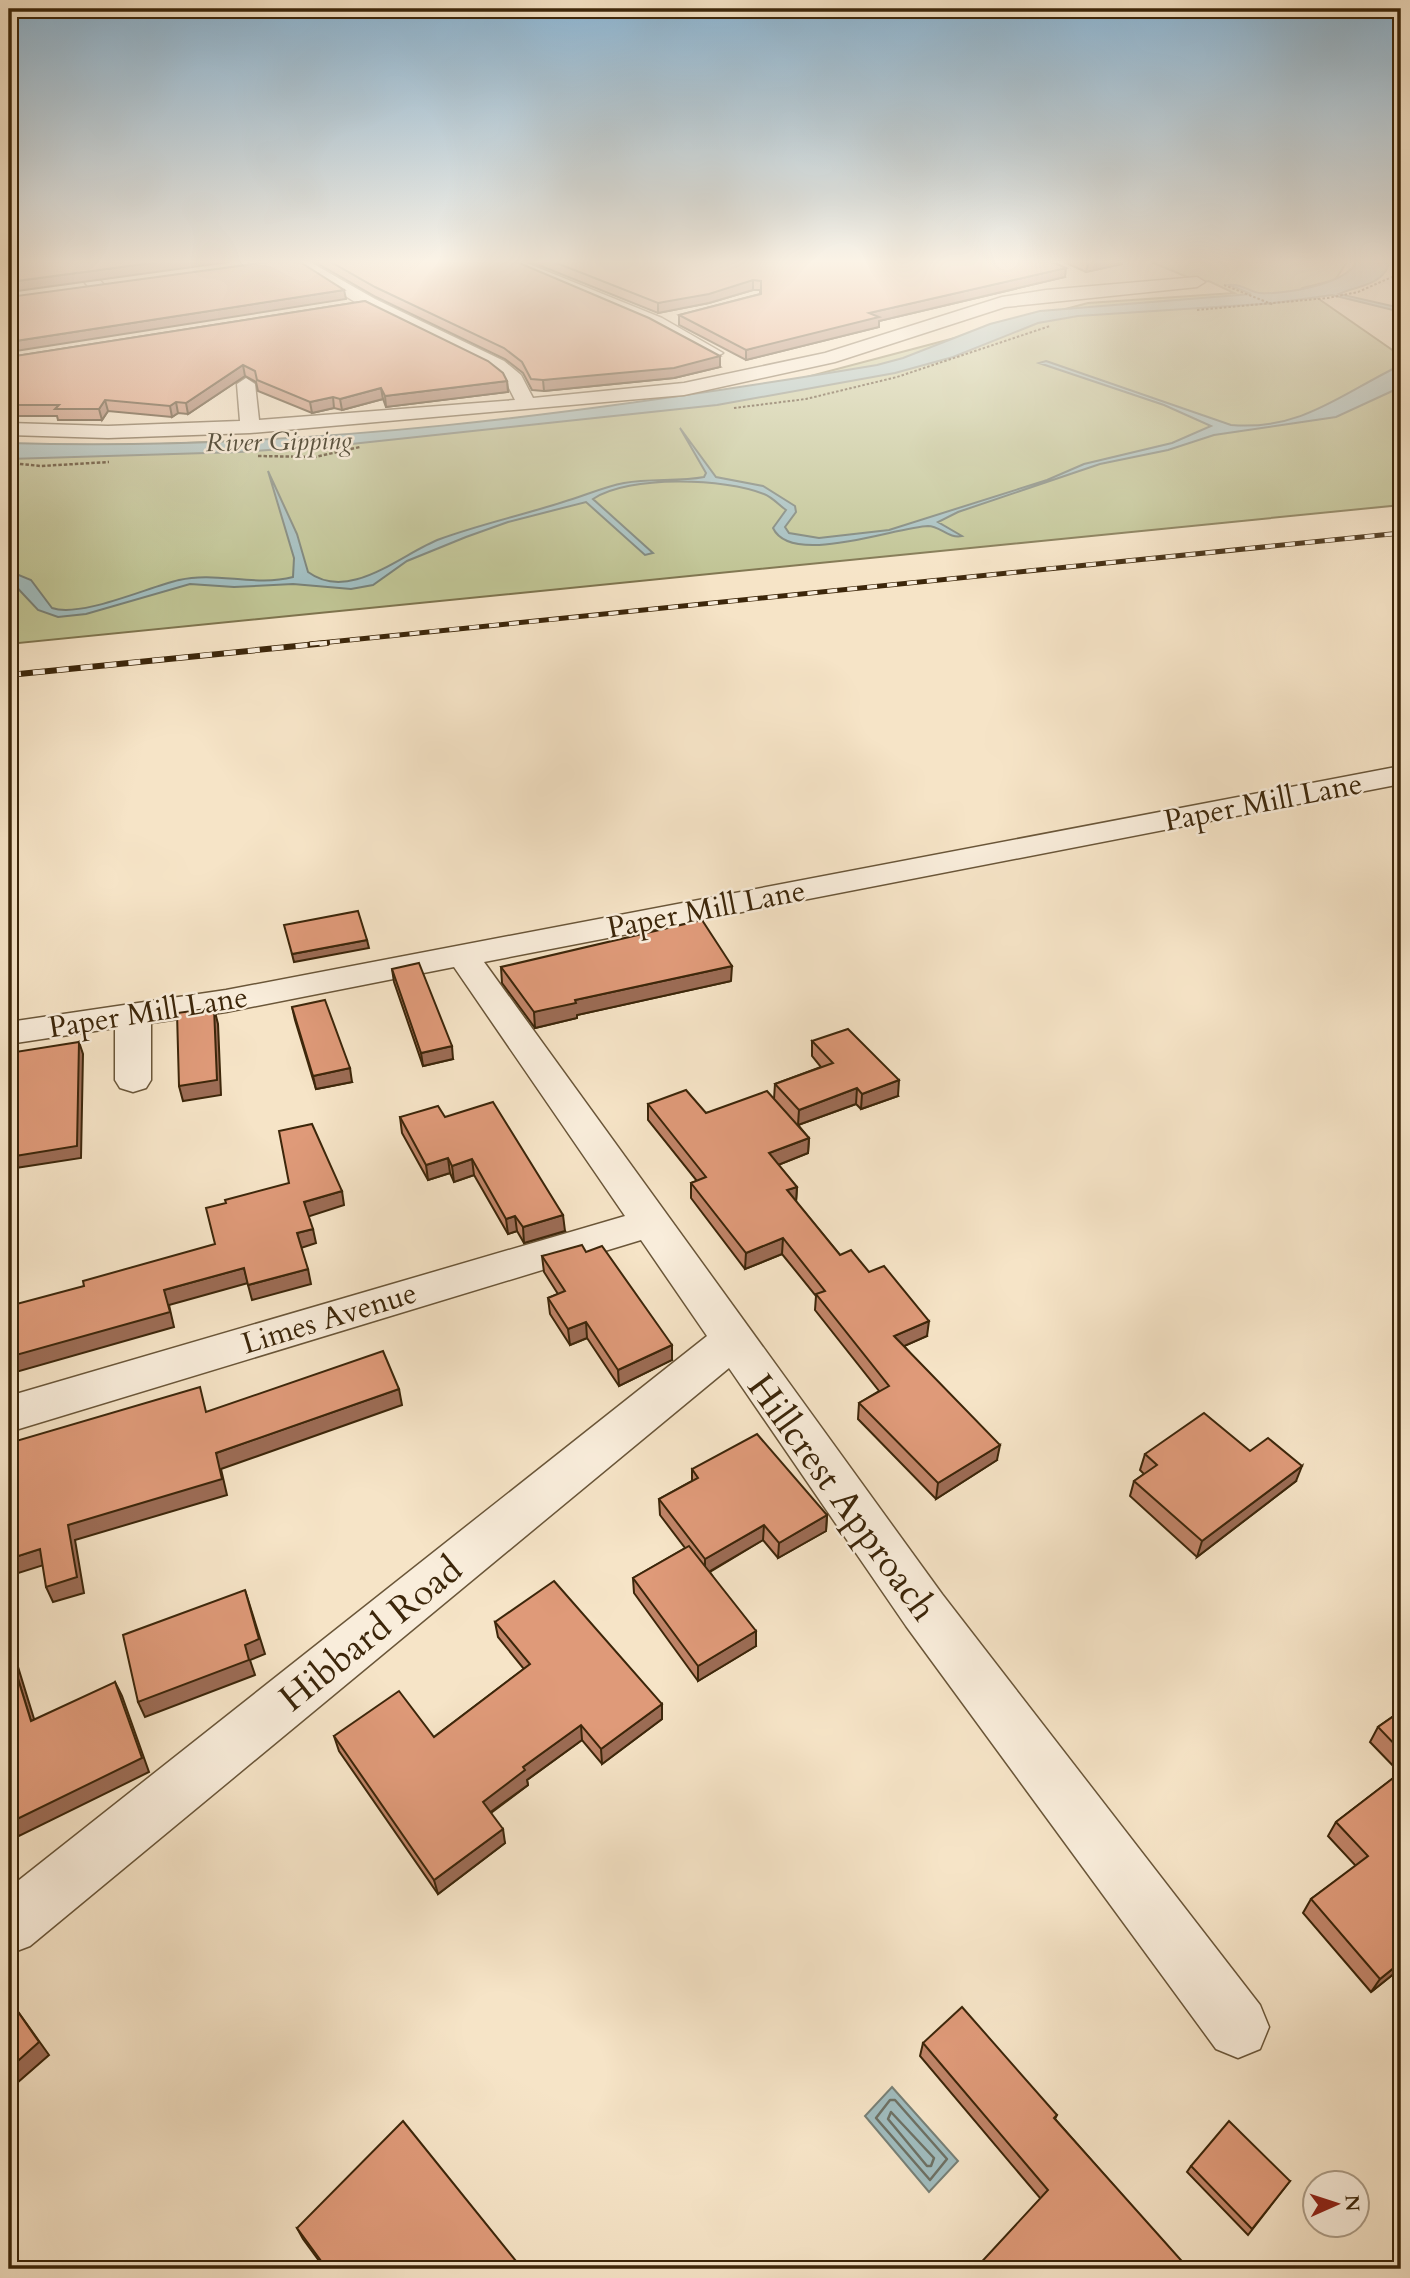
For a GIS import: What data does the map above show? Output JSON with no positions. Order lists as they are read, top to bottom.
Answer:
{
  "streets": {
    "street": [
      "Paper Mill Lane",
      "Limes Avenue",
      "Hillcrest Approach",
      "Hibbard Road"
    ]
  },
  "crossings": [
    ["Paper Mill Lane", "Hillcrest Approach"],
    ["Limes Avenue", "Hillcrest Approach"],
    ["Hillcrest Approach", "Hibbard Road"]
  ],
  "water": ["River Gipping"],
  "north": "right"
}
